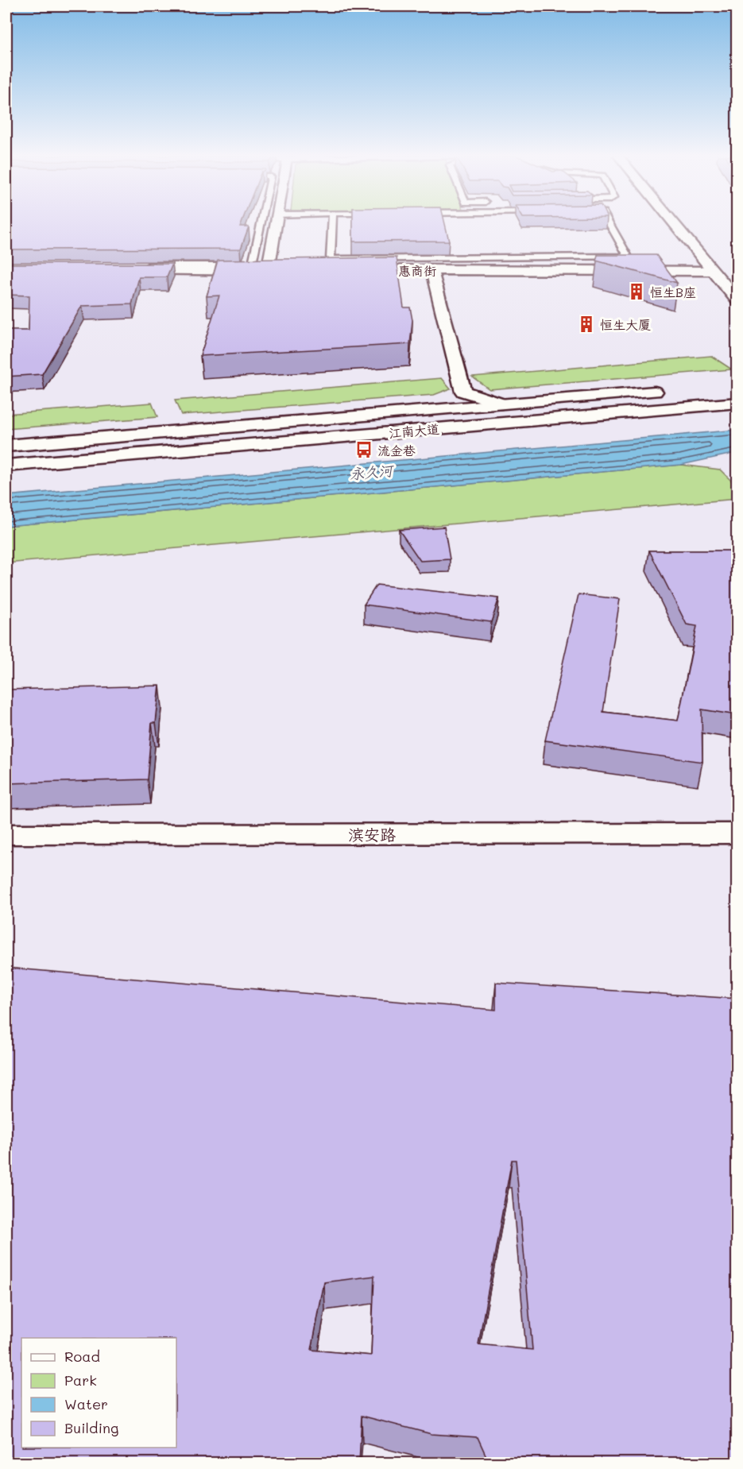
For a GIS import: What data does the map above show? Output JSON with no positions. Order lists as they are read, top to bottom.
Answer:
{
  "streets": {
    "main road": ["惠商街", "江南大道", "滨安路"]
  },
  "water": ["永久河"],
  "places": {
    "building": ["恒生B座", "恒生大厦"],
    "bus stop": ["流金巷"]
  },
  "legend": [
    "Road",
    "Park",
    "Water",
    "Building"
  ]
}
